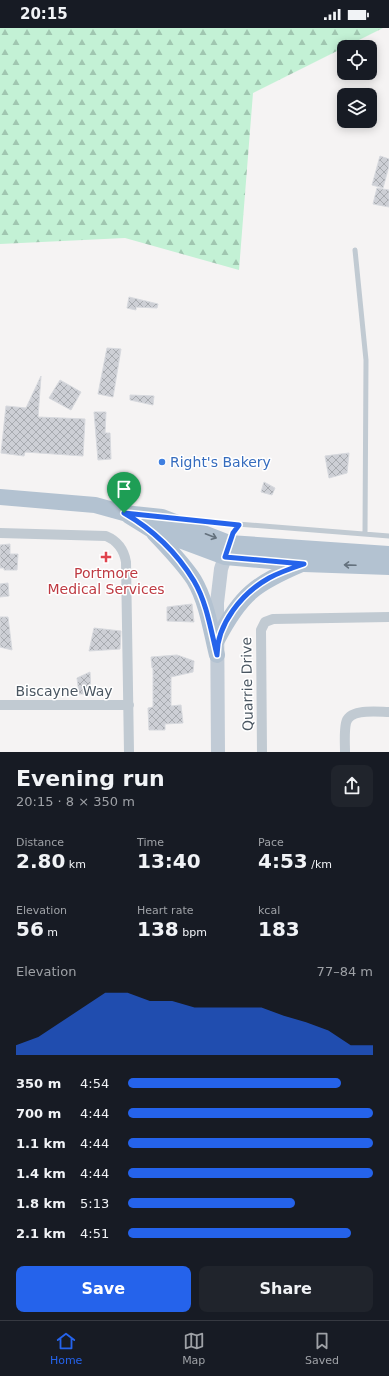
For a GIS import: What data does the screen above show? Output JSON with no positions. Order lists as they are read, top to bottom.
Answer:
{
  "streets": {
    "street": ["Quarrie Drive", "Biscayne Way"]
  },
  "places": {
    "other": ["Right's Bakery"],
    "health": ["Portmore Medical Services"]
  },
  "page": {
    "status": "20:15",
    "heading": ["Evening run", "20:15 · 8 × 350 m"],
    "stats": [
      ["Distance", "2.80 km"],
      ["Time", "13:40"],
      ["Pace", "4:53 /km"],
      ["Elevation", "56 m"],
      ["Heart rate", "138 bpm"],
      ["kcal", "183"]
    ],
    "chart": ["Elevation", "77–84 m"],
    "list": [
      {
        "name": "350 m",
        "note": "4:54"
      },
      {
        "name": "700 m",
        "note": "4:44"
      },
      {
        "name": "1.1 km",
        "note": "4:44"
      },
      {
        "name": "1.4 km",
        "note": "4:44"
      },
      {
        "name": "1.8 km",
        "note": "5:13"
      },
      {
        "name": "2.1 km",
        "note": "4:51"
      }
    ],
    "buttons": ["Save", "Share"],
    "tabs": ["Home", "Map", "Saved"]
  }
}
